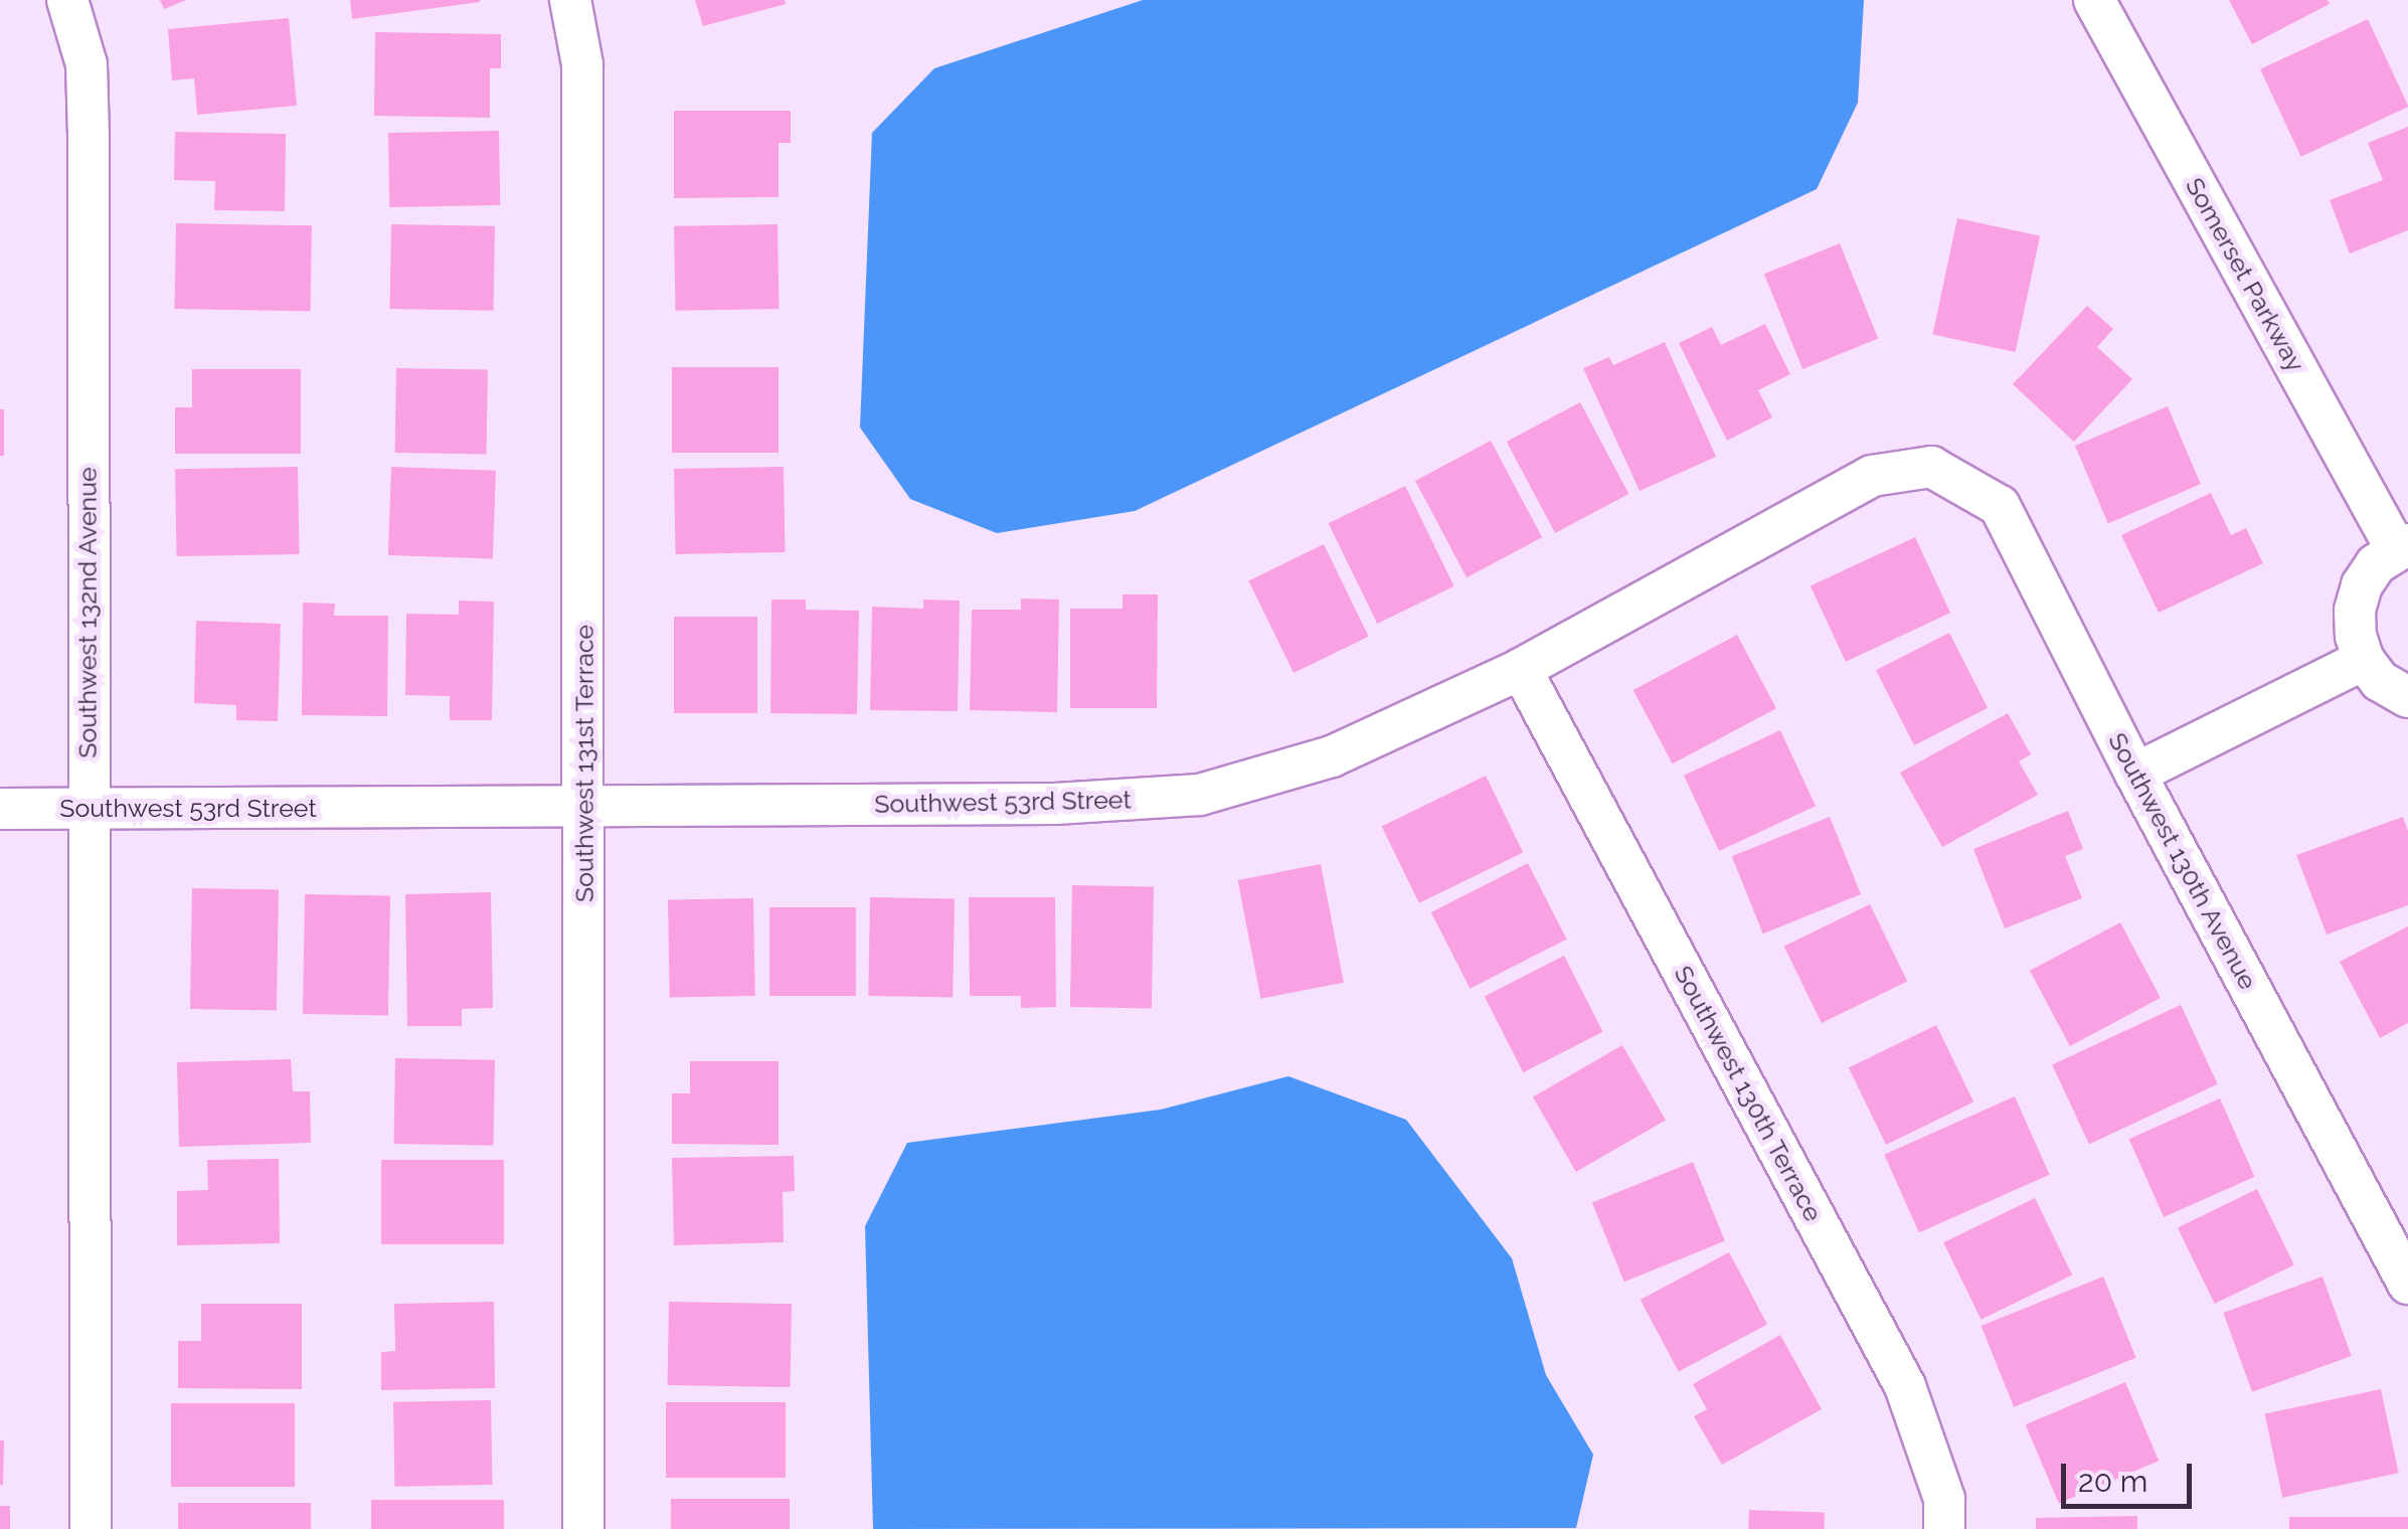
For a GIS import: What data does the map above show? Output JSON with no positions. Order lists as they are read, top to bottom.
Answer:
{
  "streets": {
    "street": [
      "Somerset Parkway",
      "Southwest 132nd Avenue",
      "Southwest 131st Terrace",
      "Southwest 53rd Street",
      "Southwest 130th Avenue",
      "Southwest 130th Terrace"
    ]
  },
  "crossings": [
    ["Southwest 132nd Avenue", "Southwest 53rd Street"],
    ["Southwest 131st Terrace", "Southwest 53rd Street"],
    ["Southwest 53rd Street", "Southwest 130th Avenue"],
    ["Southwest 53rd Street", "Southwest 130th Terrace"]
  ],
  "scale_bar": "20 m"
}
